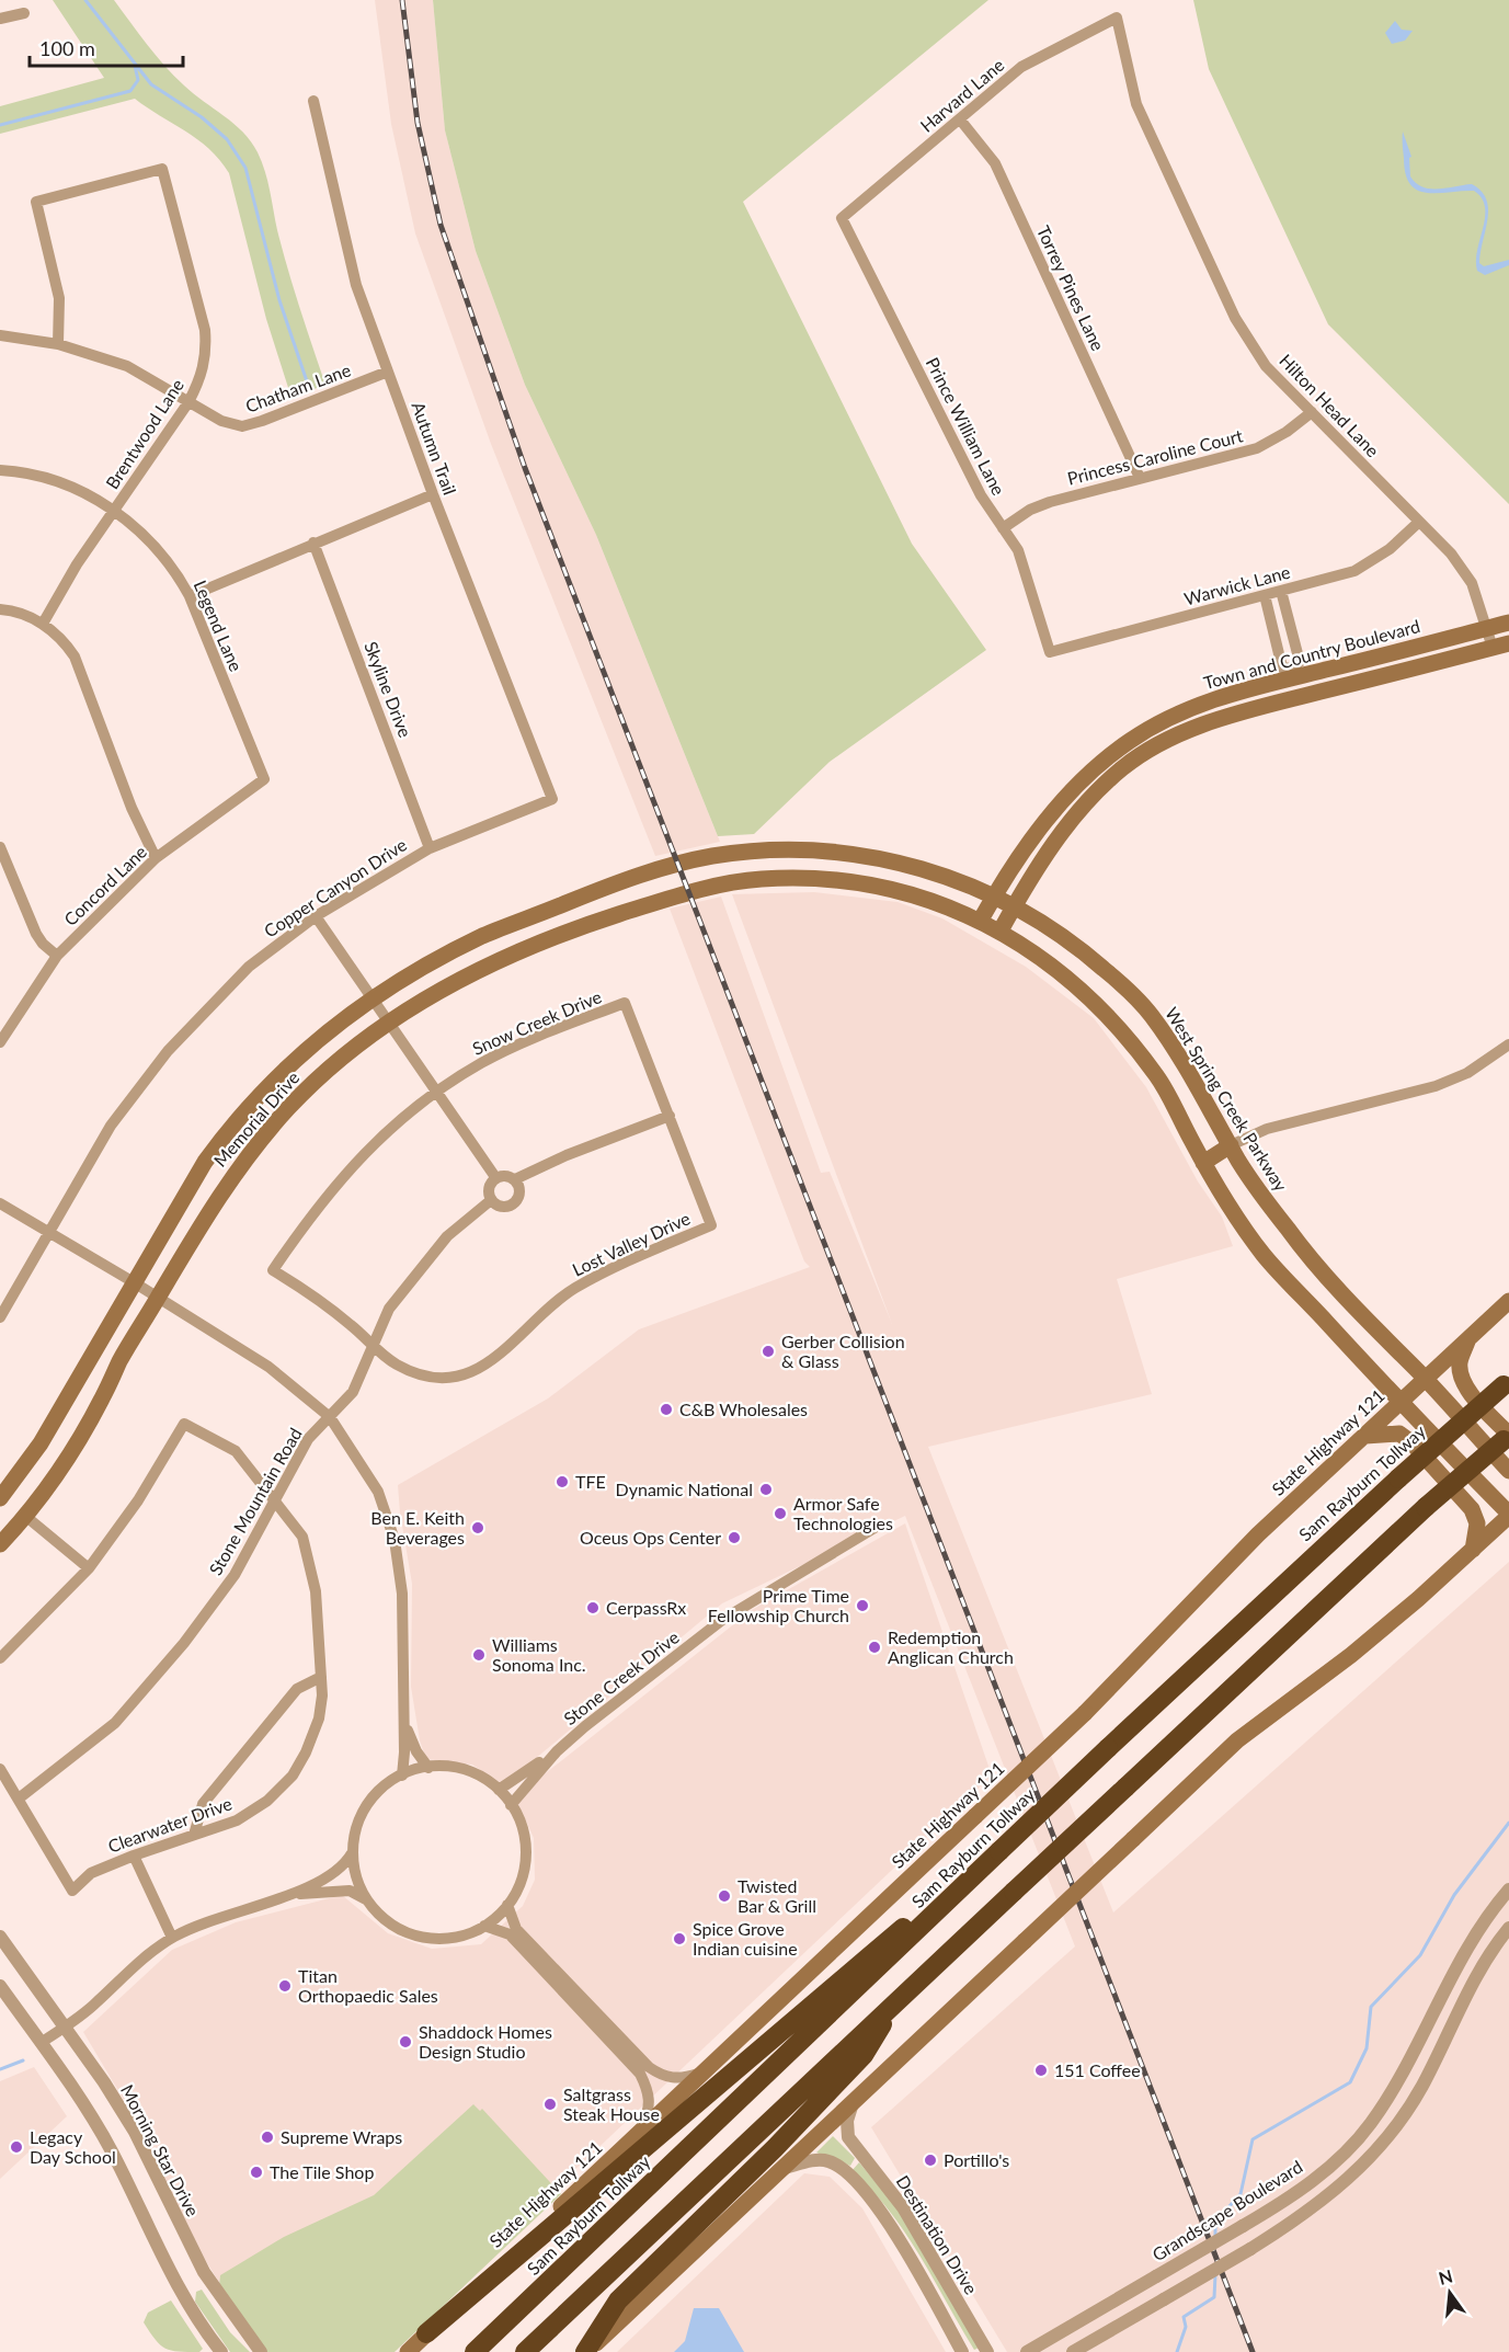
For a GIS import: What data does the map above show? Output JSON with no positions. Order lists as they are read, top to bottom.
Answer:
{
  "streets": {
    "highway": ["Sam Rayburn Tollway"],
    "main road": [
      "Town and Country Boulevard",
      "West Spring Creek Parkway",
      "Memorial Drive",
      "State Highway 121"
    ],
    "street": [
      "Harvard Lane",
      "Torrey Pines Lane",
      "Chatham Lane",
      "Hilton Head Lane",
      "Prince William Lane",
      "Brentwood Lane",
      "Autumn Trail",
      "Princess Caroline Court",
      "Warwick Lane",
      "Legend Lane",
      "Skyline Drive",
      "Concord Lane",
      "Copper Canyon Drive",
      "Snow Creek Drive",
      "Lost Valley Drive",
      "Stone Mountain Road",
      "Stone Creek Drive",
      "Clearwater Drive",
      "Morning Star Drive",
      "Grandscape Boulevard",
      "Destination Drive"
    ]
  },
  "crossings": [
    ["Harvard Lane", "Torrey Pines Lane"],
    ["Harvard Lane", "Hilton Head Lane"],
    ["Harvard Lane", "Prince William Lane"],
    ["Torrey Pines Lane", "Princess Caroline Court"],
    ["Chatham Lane", "Brentwood Lane"],
    ["Chatham Lane", "Autumn Trail"],
    ["Hilton Head Lane", "Princess Caroline Court"],
    ["Hilton Head Lane", "Warwick Lane"],
    ["Hilton Head Lane", "Town and Country Boulevard"],
    ["Prince William Lane", "Princess Caroline Court"],
    ["Prince William Lane", "Warwick Lane"],
    ["Brentwood Lane", "Legend Lane"],
    ["Autumn Trail", "Copper Canyon Drive"],
    ["Legend Lane", "Concord Lane"],
    ["Town and Country Boulevard", "West Spring Creek Parkway"],
    ["Town and Country Boulevard", "Memorial Drive"],
    ["Skyline Drive", "Copper Canyon Drive"],
    ["Snow Creek Drive", "Lost Valley Drive"],
    ["West Spring Creek Parkway", "Memorial Drive"],
    ["West Spring Creek Parkway", "State Highway 121"],
    ["Lost Valley Drive", "Stone Mountain Road"],
    ["Stone Mountain Road", "Clearwater Drive"]
  ],
  "places": [
    "Gerber Collision & Glass",
    "C&B Wholesales",
    "TFE",
    "Dynamic National",
    "Armor Safe Technologies",
    "Ben E. Keith Beverages",
    "Oceus Ops Center",
    "Prime Time Fellowship Church",
    "CerpassRx",
    "Redemption Anglican Church",
    "Williams Sonoma Inc.",
    "Twisted Bar & Grill",
    "Spice Grove Indian cuisine",
    "Titan Orthopaedic Sales",
    "Shaddock Homes Design Studio",
    "151 Coffee",
    "Saltgrass Steak House",
    "Supreme Wraps",
    "Legacy Day School",
    "Portillo's",
    "The Tile Shop"
  ],
  "scale_bar": "100 m",
  "north": "top"
}
